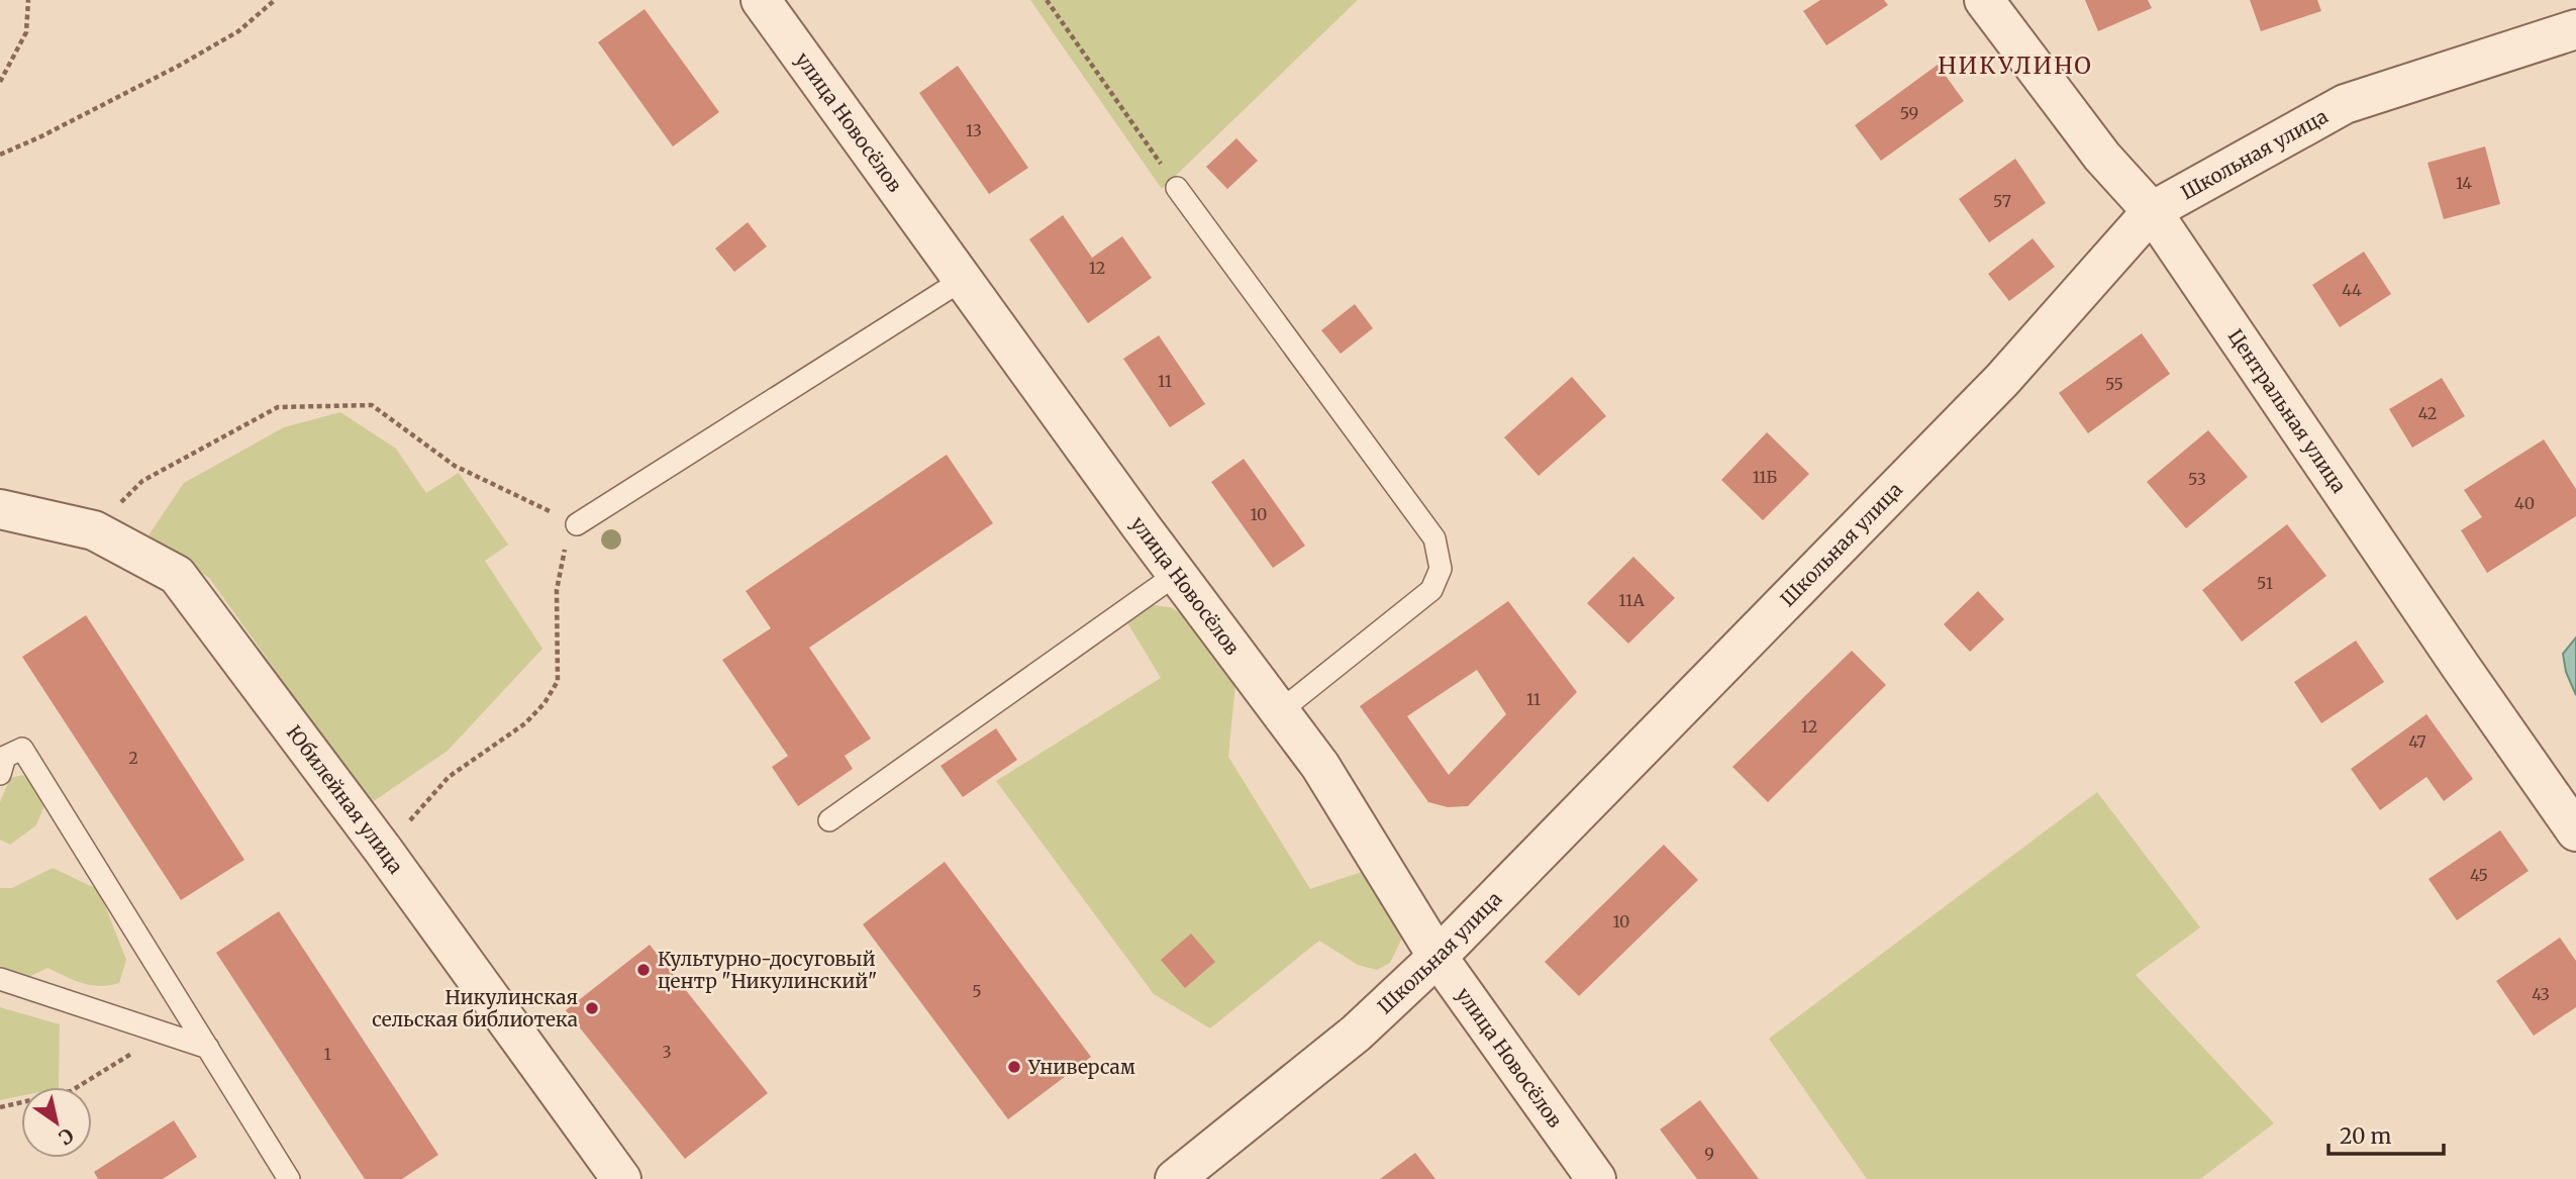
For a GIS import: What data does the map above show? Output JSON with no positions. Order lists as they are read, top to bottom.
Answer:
{
  "streets": {
    "street": [
      "улица Новосёлов",
      "Школьная улица",
      "Центральная улица",
      "Юбилейная улица"
    ]
  },
  "crossings": [
    ["улица Новосёлов", "Школьная улица"],
    ["Школьная улица", "Центральная улица"]
  ],
  "districts": ["НИКУЛИНО"],
  "places": ["Культурно-досуговый центр \"Никулинский\"", "Никулинская сельская библиотека", "Универсам"],
  "house_numbers": [
    "59",
    "13",
    "14",
    "57",
    "12",
    "44",
    "11",
    "55",
    "42",
    "11Б",
    "53",
    "40",
    "10",
    "51",
    "11А",
    "11",
    "12",
    "47",
    "2",
    "45",
    "10",
    "5",
    "43",
    "3",
    "1",
    "9"
  ],
  "scale_bar": "20 m",
  "north": "bottom right"
}
